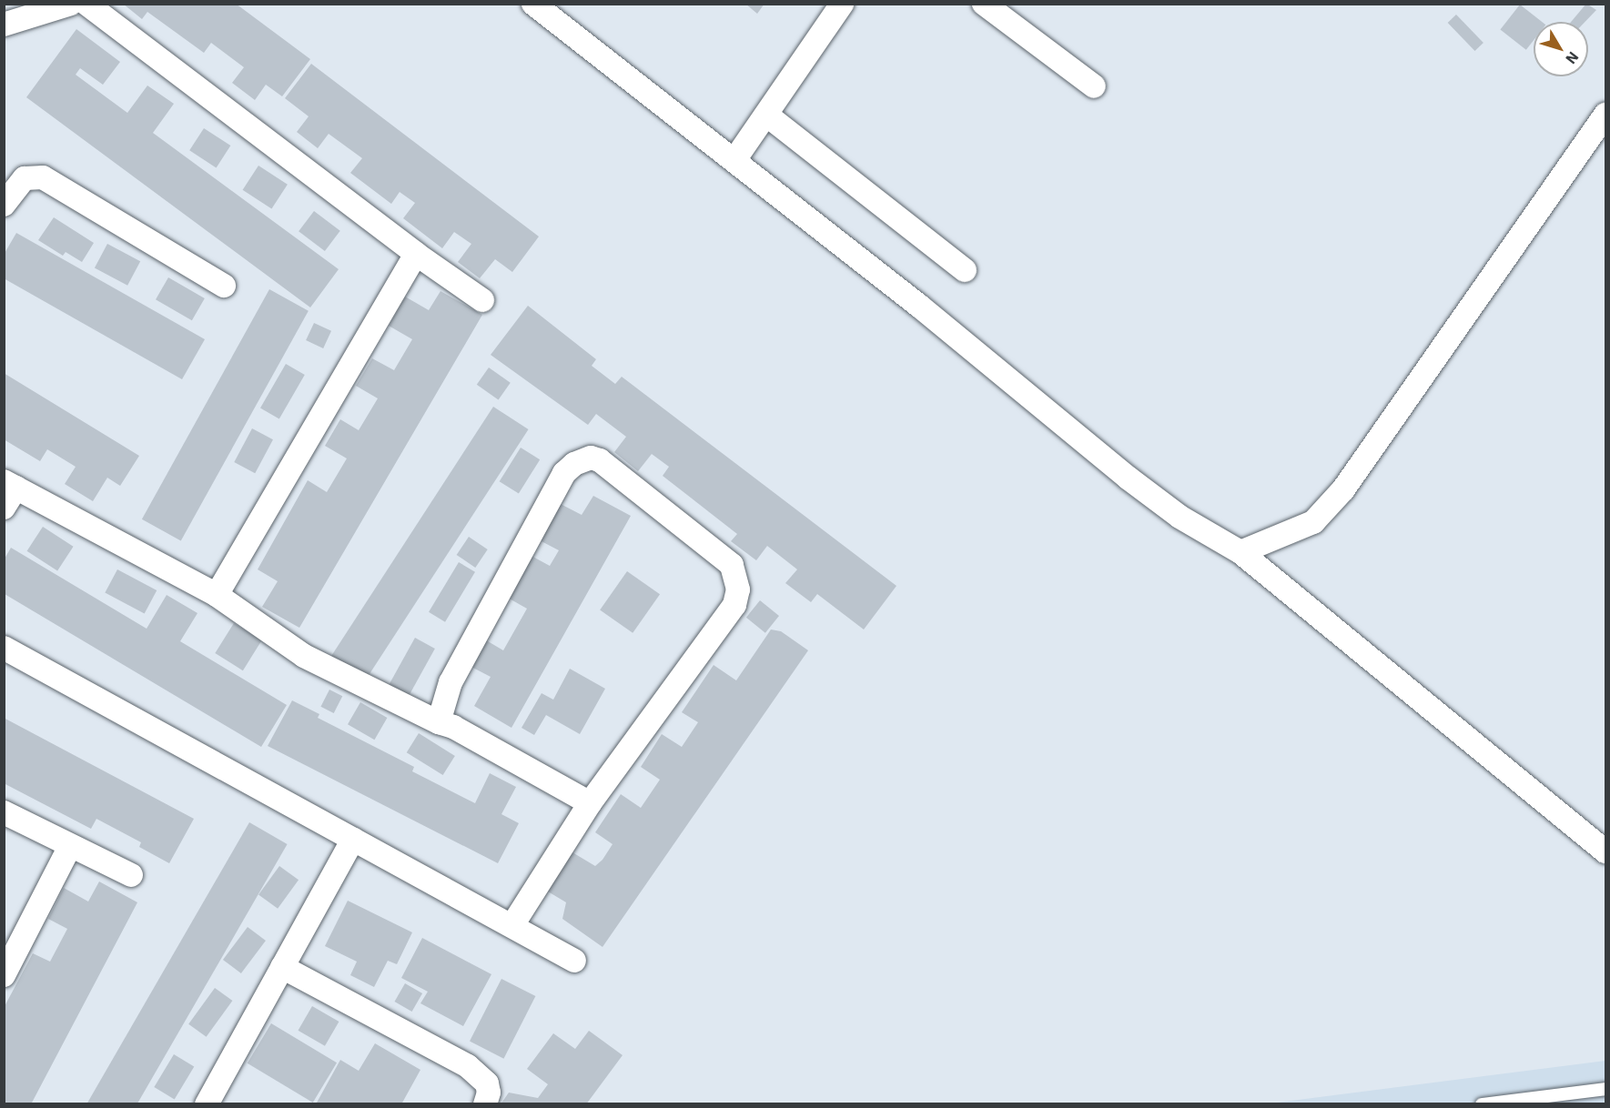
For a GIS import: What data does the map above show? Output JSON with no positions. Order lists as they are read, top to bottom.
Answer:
{
  "north": "bottom right"
}
